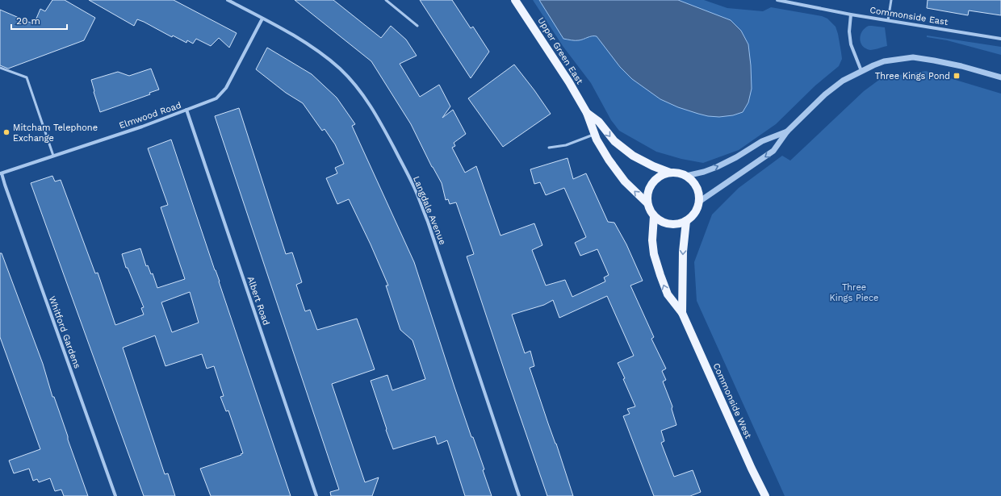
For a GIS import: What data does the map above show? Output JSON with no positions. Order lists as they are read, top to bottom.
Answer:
{
  "streets": {
    "main road": ["Upper Green East", "Commonside West"],
    "street": [
      "Commonside East",
      "Elmwood Road",
      "Langdale Avenue",
      "Albert Road",
      "Whitford Gardens"
    ]
  },
  "crossings": [
    ["Upper Green East", "Commonside West"],
    ["Elmwood Road", "Langdale Avenue"],
    ["Elmwood Road", "Albert Road"],
    ["Elmwood Road", "Whitford Gardens"]
  ],
  "parks": ["Three Kings Piece"],
  "places": {
    "transit": ["Three Kings Pond"],
    "other": ["Mitcham Telephone Exchange"]
  },
  "scale_bar": "20 m"
}
